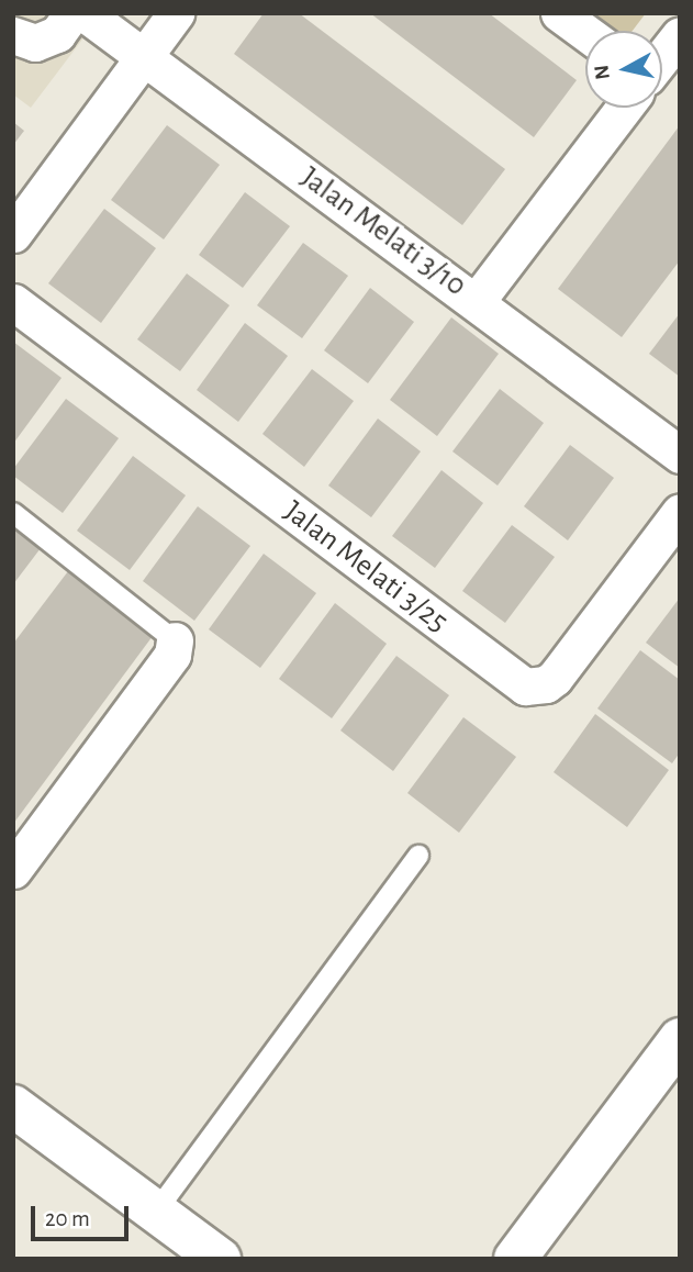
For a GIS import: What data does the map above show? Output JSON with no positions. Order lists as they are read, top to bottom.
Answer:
{
  "streets": {
    "street": ["Jalan Melati 3/10", "Jalan Melati 3/25"]
  },
  "scale_bar": "20 m",
  "north": "left"
}
